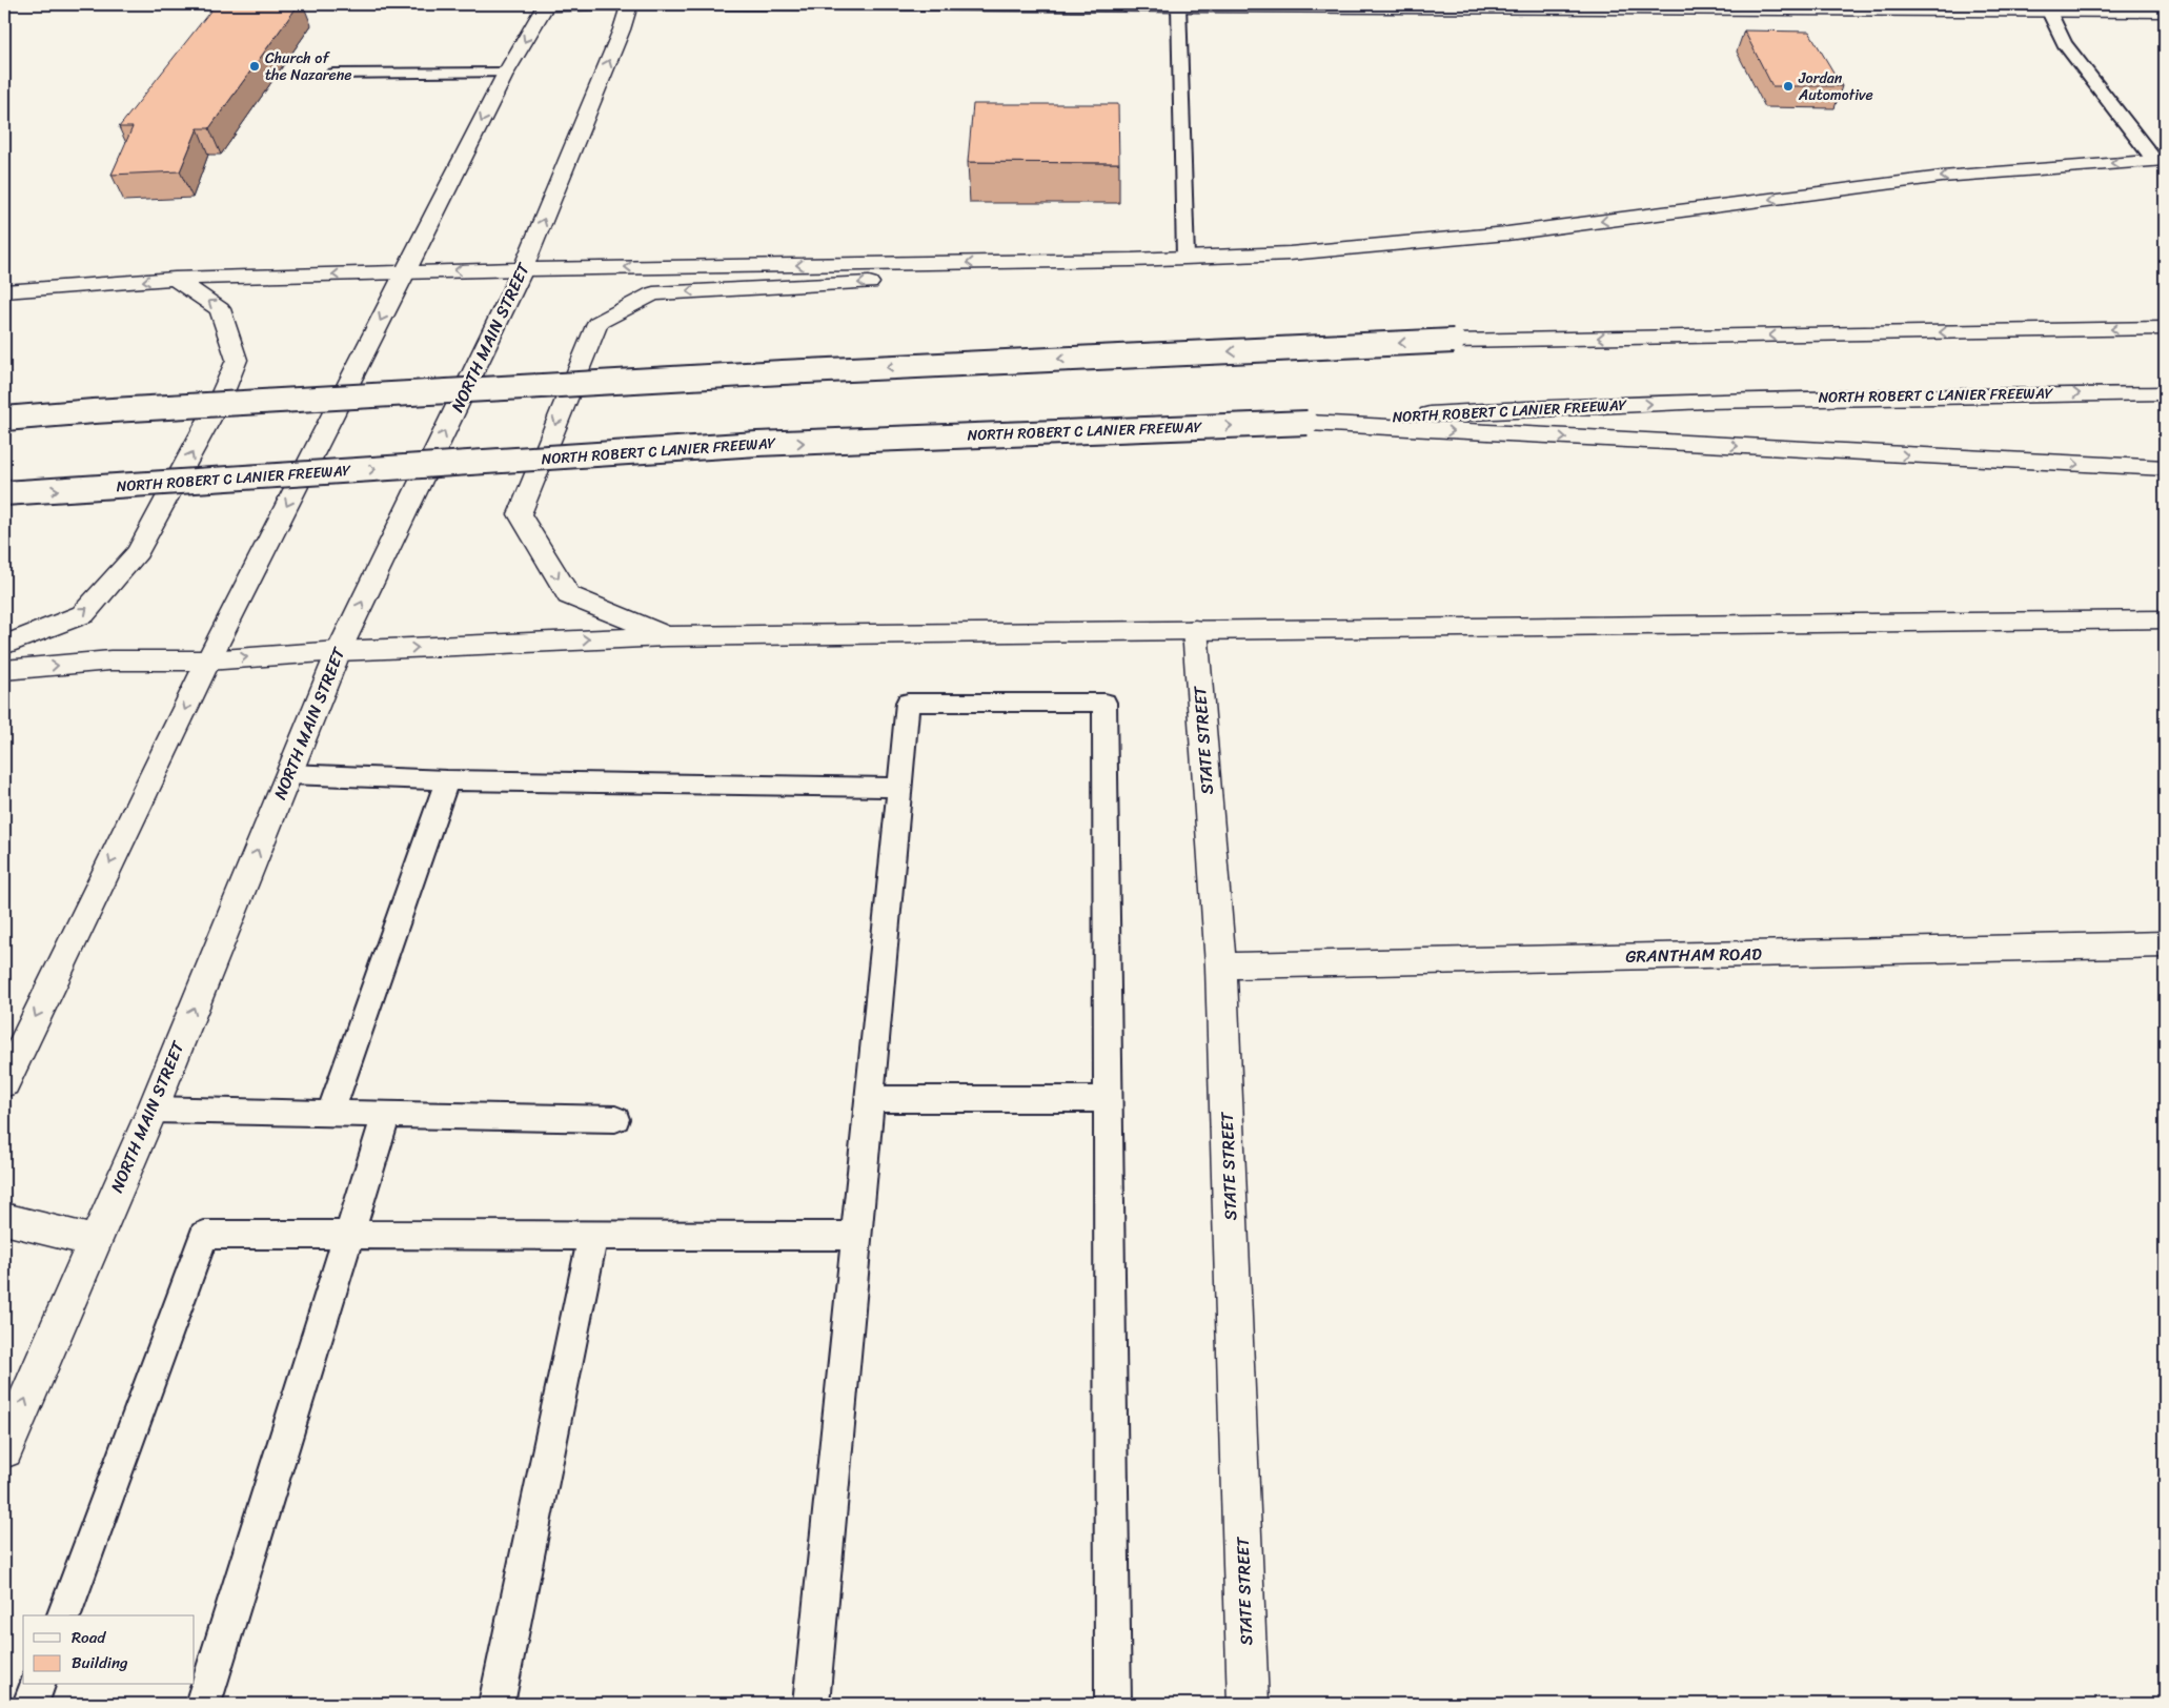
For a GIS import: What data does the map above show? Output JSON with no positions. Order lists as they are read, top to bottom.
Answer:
{
  "streets": {
    "main road": [
      "NORTH MAIN STREET",
      "NORTH ROBERT C LANIER FREEWAY",
      "STATE STREET",
      "GRANTHAM ROAD"
    ]
  },
  "crossings": [
    ["STATE STREET", "GRANTHAM ROAD"]
  ],
  "places": ["Church of the Nazarene", "Jordan Automotive"],
  "legend": ["Road", "Building"]
}
